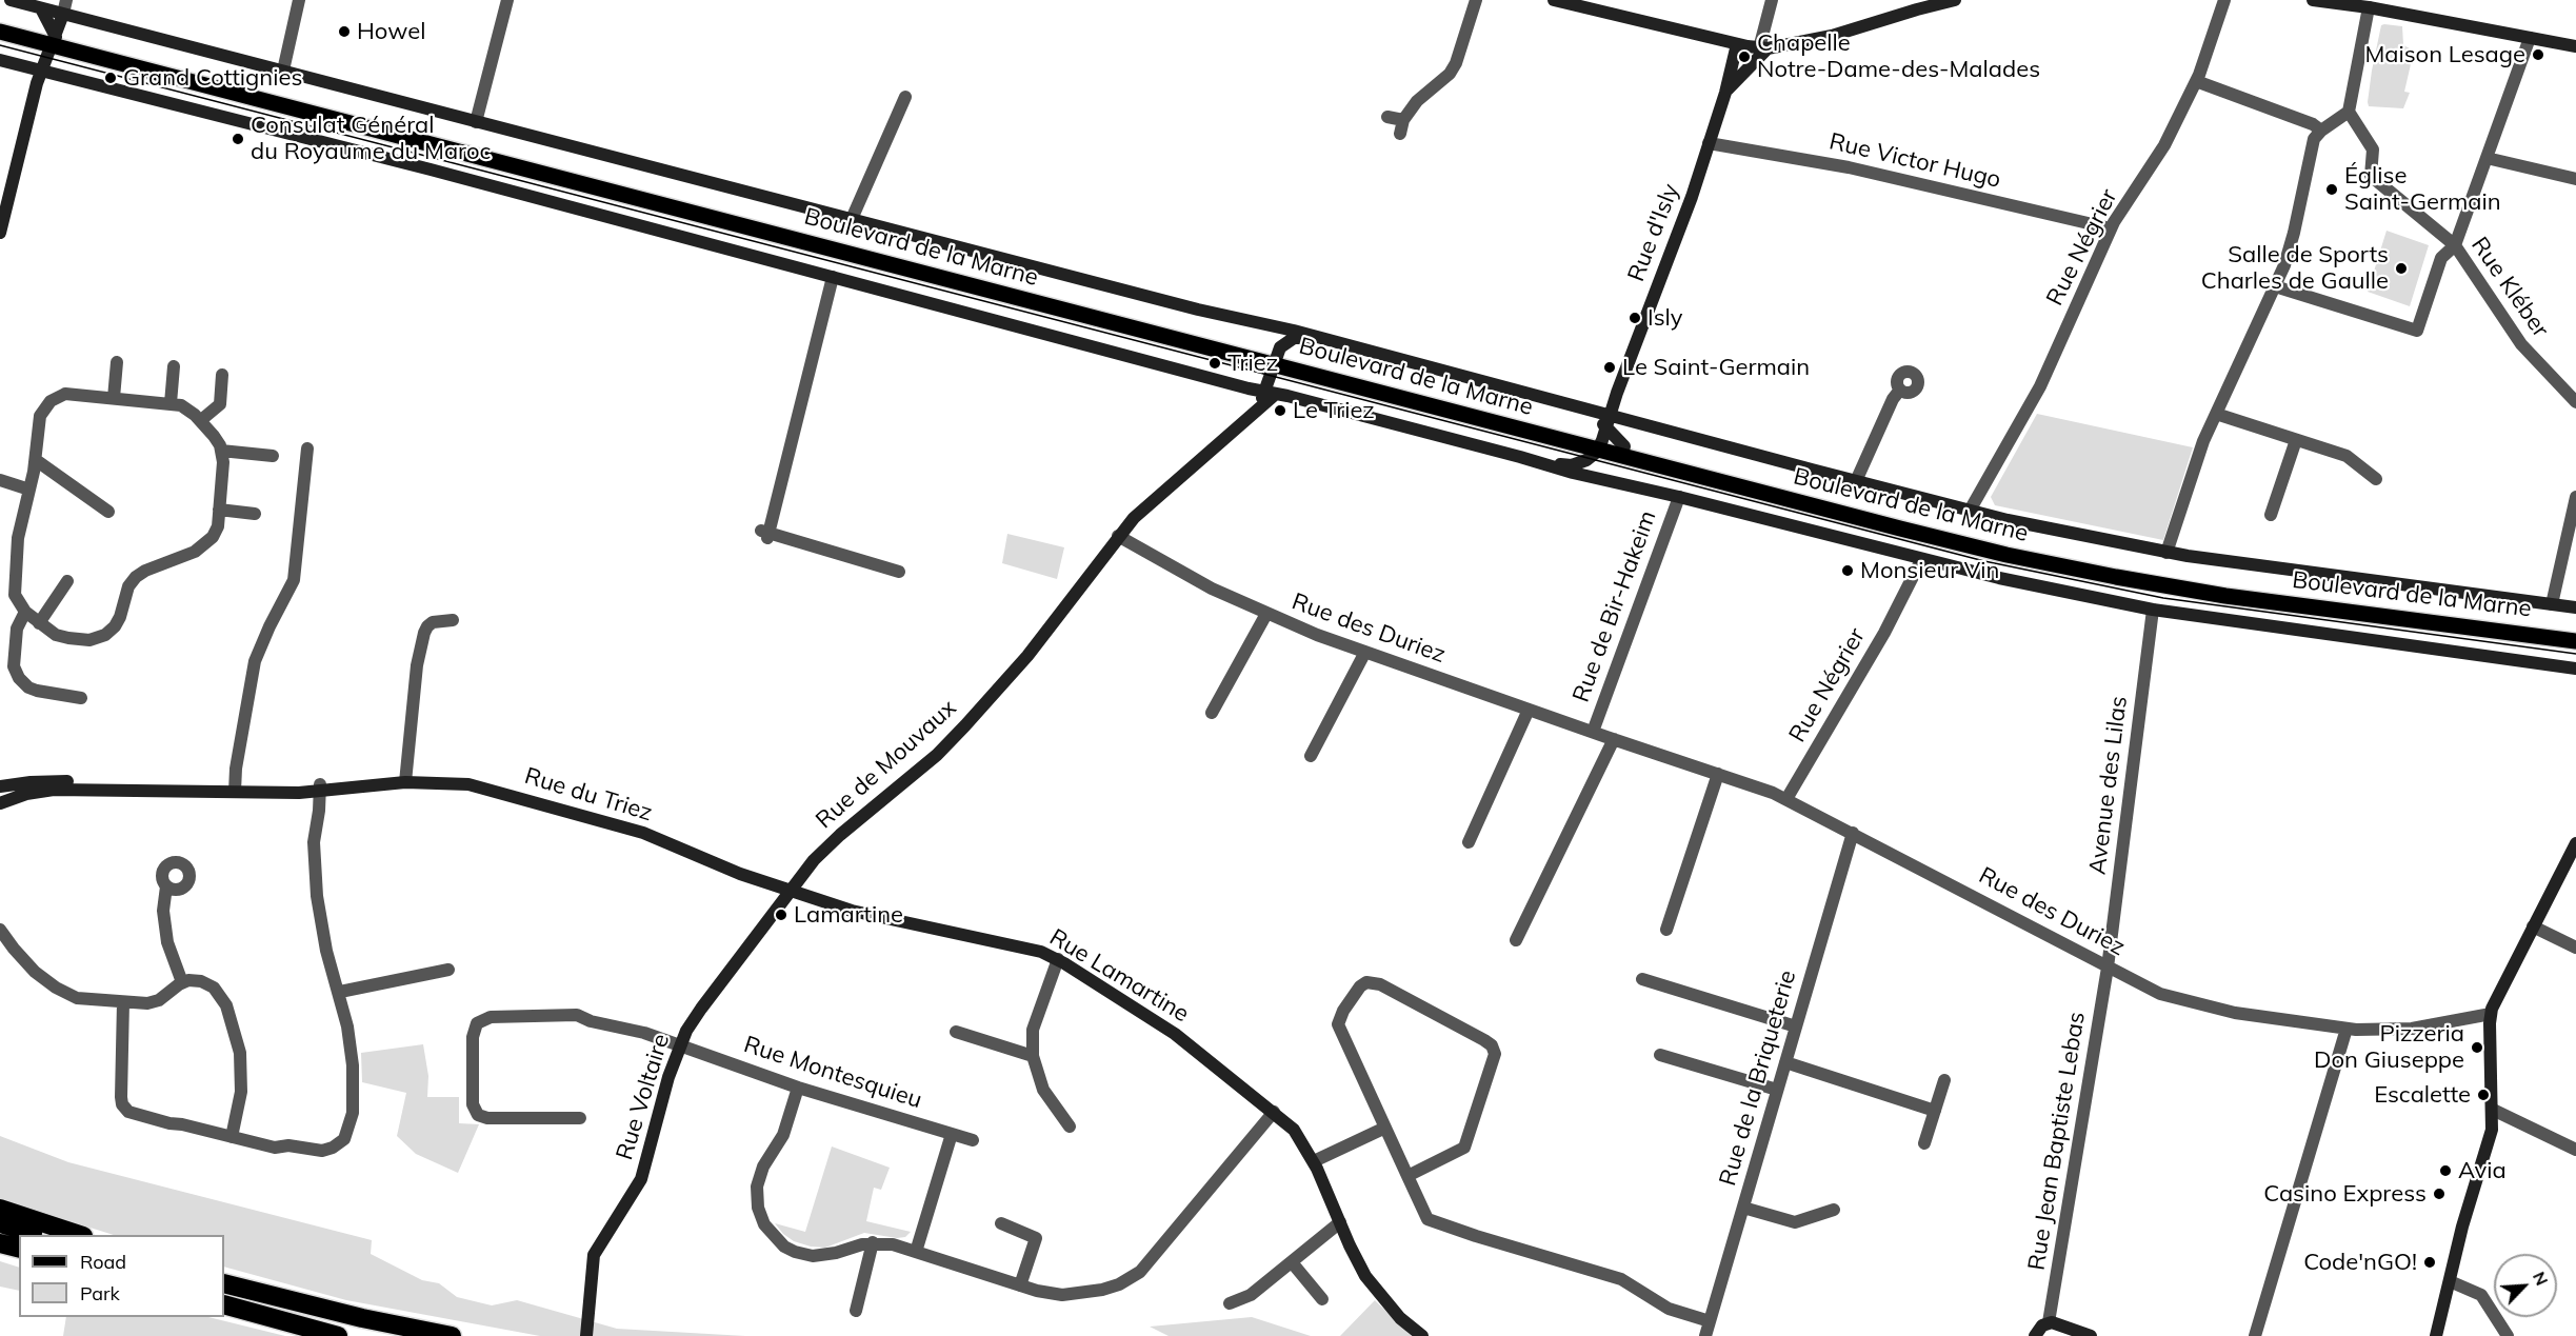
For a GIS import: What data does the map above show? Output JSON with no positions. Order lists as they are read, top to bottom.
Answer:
{
  "streets": {
    "main road": ["Boulevard de la Marne"],
    "street": [
      "Rue Victor Hugo",
      "Rue d'Isly",
      "Rue Négrier",
      "Rue Kléber",
      "Rue de Bir-Hakeim",
      "Rue des Duriez",
      "Rue de Mouvaux",
      "Avenue des Lilas",
      "Rue du Triez",
      "Rue Lamartine",
      "Rue Montesquieu",
      "Rue de la Briqueterie",
      "Rue Voltaire",
      "Rue Jean Baptiste Lebas"
    ]
  },
  "crossings": [
    ["Rue Victor Hugo", "Rue d'Isly"],
    ["Rue Victor Hugo", "Rue Négrier"],
    ["Rue d'Isly", "Boulevard de la Marne"],
    ["Boulevard de la Marne", "Rue Négrier"],
    ["Boulevard de la Marne", "Rue de Bir-Hakeim"],
    ["Boulevard de la Marne", "Rue de Mouvaux"],
    ["Boulevard de la Marne", "Avenue des Lilas"],
    ["Rue Négrier", "Rue des Duriez"],
    ["Rue de Bir-Hakeim", "Rue des Duriez"],
    ["Rue des Duriez", "Rue de Mouvaux"],
    ["Rue des Duriez", "Avenue des Lilas"],
    ["Rue des Duriez", "Rue de la Briqueterie"],
    ["Rue des Duriez", "Rue Jean Baptiste Lebas"],
    ["Rue de Mouvaux", "Rue du Triez"],
    ["Rue de Mouvaux", "Rue Lamartine"],
    ["Rue de Mouvaux", "Rue Voltaire"],
    ["Avenue des Lilas", "Rue Jean Baptiste Lebas"],
    ["Rue du Triez", "Rue Lamartine"],
    ["Rue du Triez", "Rue Voltaire"],
    ["Rue Lamartine", "Rue Voltaire"],
    ["Rue Montesquieu", "Rue Voltaire"]
  ],
  "places": [
    "Howel",
    "Maison Lesage",
    "Chapelle Notre-Dame-des-Malades",
    "Grand Cottignies",
    "Consulat Général du Royaume du Maroc",
    "Église Saint-Germain",
    "Salle de Sports Charles de Gaulle",
    "Isly",
    "Triez",
    "Le Saint-Germain",
    "Le Triez",
    "Monsieur Vin",
    "Lamartine",
    "Pizzeria Don Giuseppe",
    "Escalette",
    "Avia",
    "Casino Express",
    "Code'nGO!"
  ],
  "legend": ["Road", "Park"],
  "north": "top right"
}
